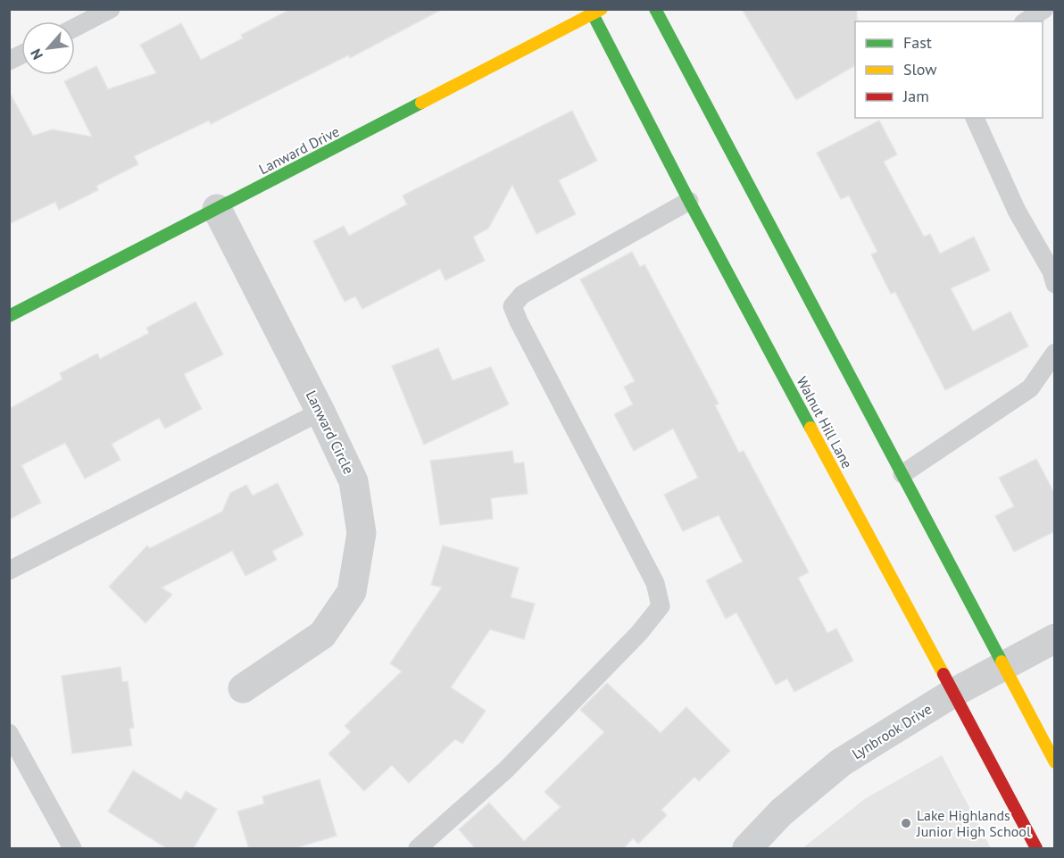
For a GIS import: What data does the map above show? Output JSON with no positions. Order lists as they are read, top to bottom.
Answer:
{
  "streets": {
    "main road": ["Lanward Drive", "Walnut Hill Lane"],
    "street": ["Lanward Circle", "Lynbrook Drive"]
  },
  "crossings": [
    ["Lanward Drive", "Walnut Hill Lane"],
    ["Lanward Drive", "Lanward Circle"],
    ["Walnut Hill Lane", "Lynbrook Drive"]
  ],
  "places": ["Lake Highlands Junior High School"],
  "legend": ["Fast", "Slow", "Jam"],
  "north": "bottom left"
}
